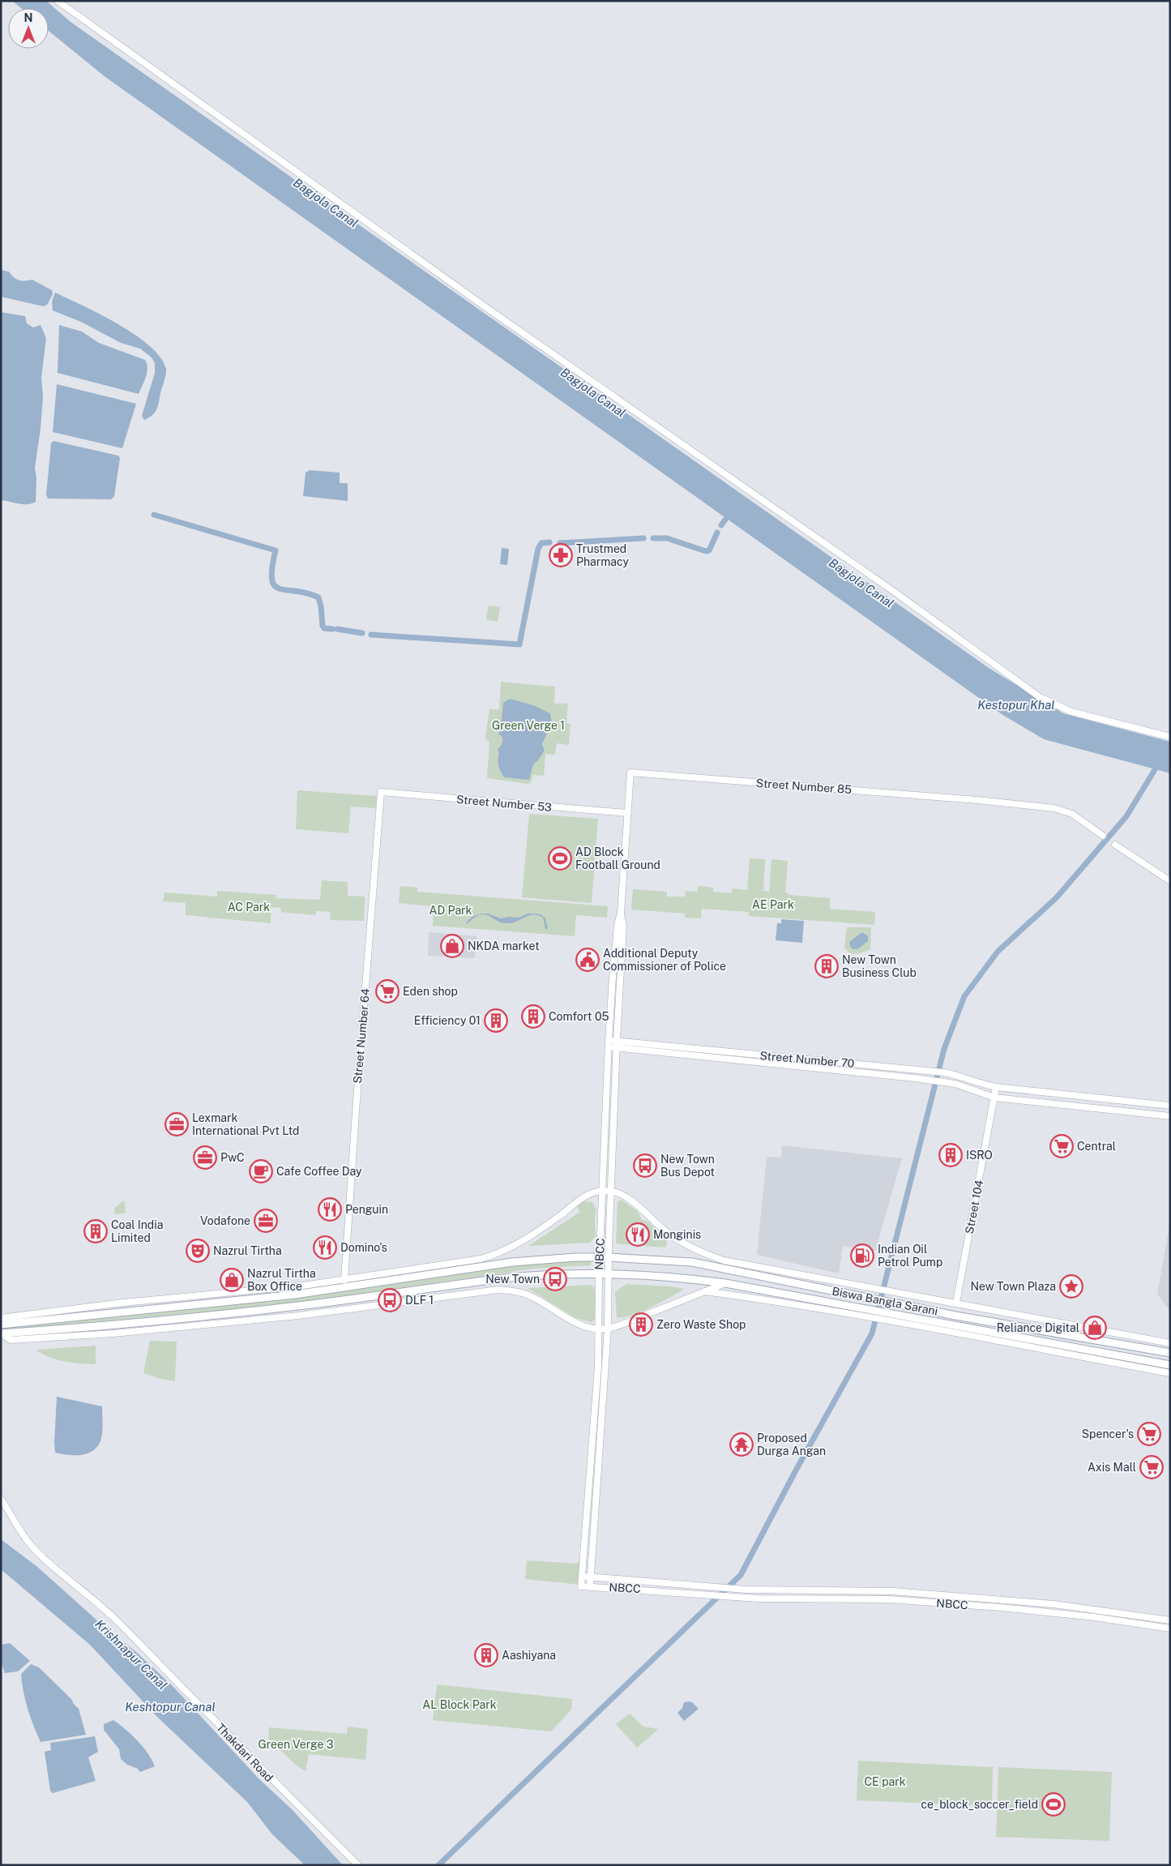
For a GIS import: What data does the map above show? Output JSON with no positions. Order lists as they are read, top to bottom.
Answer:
{
  "streets": {
    "main road": ["Biswa Bangla Sarani"],
    "street": [
      "Street Number 85",
      "Street Number 53",
      "Street Number 64",
      "Street Number 70",
      "Street 104",
      "NBCC",
      "Thakdari Road"
    ]
  },
  "crossings": [
    ["Street Number 85", "Street Number 53"],
    ["Street Number 53", "Street Number 64"],
    ["Street Number 70", "Street 104"],
    ["Street Number 70", "NBCC"],
    ["NBCC", "Biswa Bangla Sarani"]
  ],
  "water": [
    "Bagjola Canal",
    "Kestopur Khal",
    "Krishnapur Canal",
    "Keshtopur Canal"
  ],
  "parks": [
    "Green Verge 1",
    "AE Park",
    "AC Park",
    "AD Park",
    "AL Block Park",
    "Green Verge 3",
    "CE park"
  ],
  "places": {
    "pharmacy": ["Trustmed Pharmacy"],
    "sports": ["AD Block Football Ground", "ce_block_soccer_field"],
    "shop": ["NKDA market", "Nazrul Tirtha Box Office", "Reliance Digital"],
    "public building": ["Additional Deputy Commissioner of Police"],
    "building": [
      "New Town Business Club",
      "Comfort 05",
      "Efficiency 01",
      "ISRO",
      "Coal India Limited",
      "Zero Waste Shop",
      "Aashiyana"
    ],
    "supermarket": [
      "Eden shop",
      "Central",
      "Spencer's",
      "Axis Mall"
    ],
    "office": ["Lexmark International Pvt Ltd", "PwC", "Vodafone"],
    "bus stop": ["New Town Bus Depot", "New Town", "DLF 1"],
    "cafe": ["Cafe Coffee Day"],
    "restaurant": ["Penguin", "Monginis", "Domino's"],
    "theatre": ["Nazrul Tirtha"],
    "fuel station": ["Indian Oil Petrol Pump"],
    "place": ["New Town Plaza"],
    "temple": ["Proposed Durga Angan"]
  },
  "north": "top"
}
